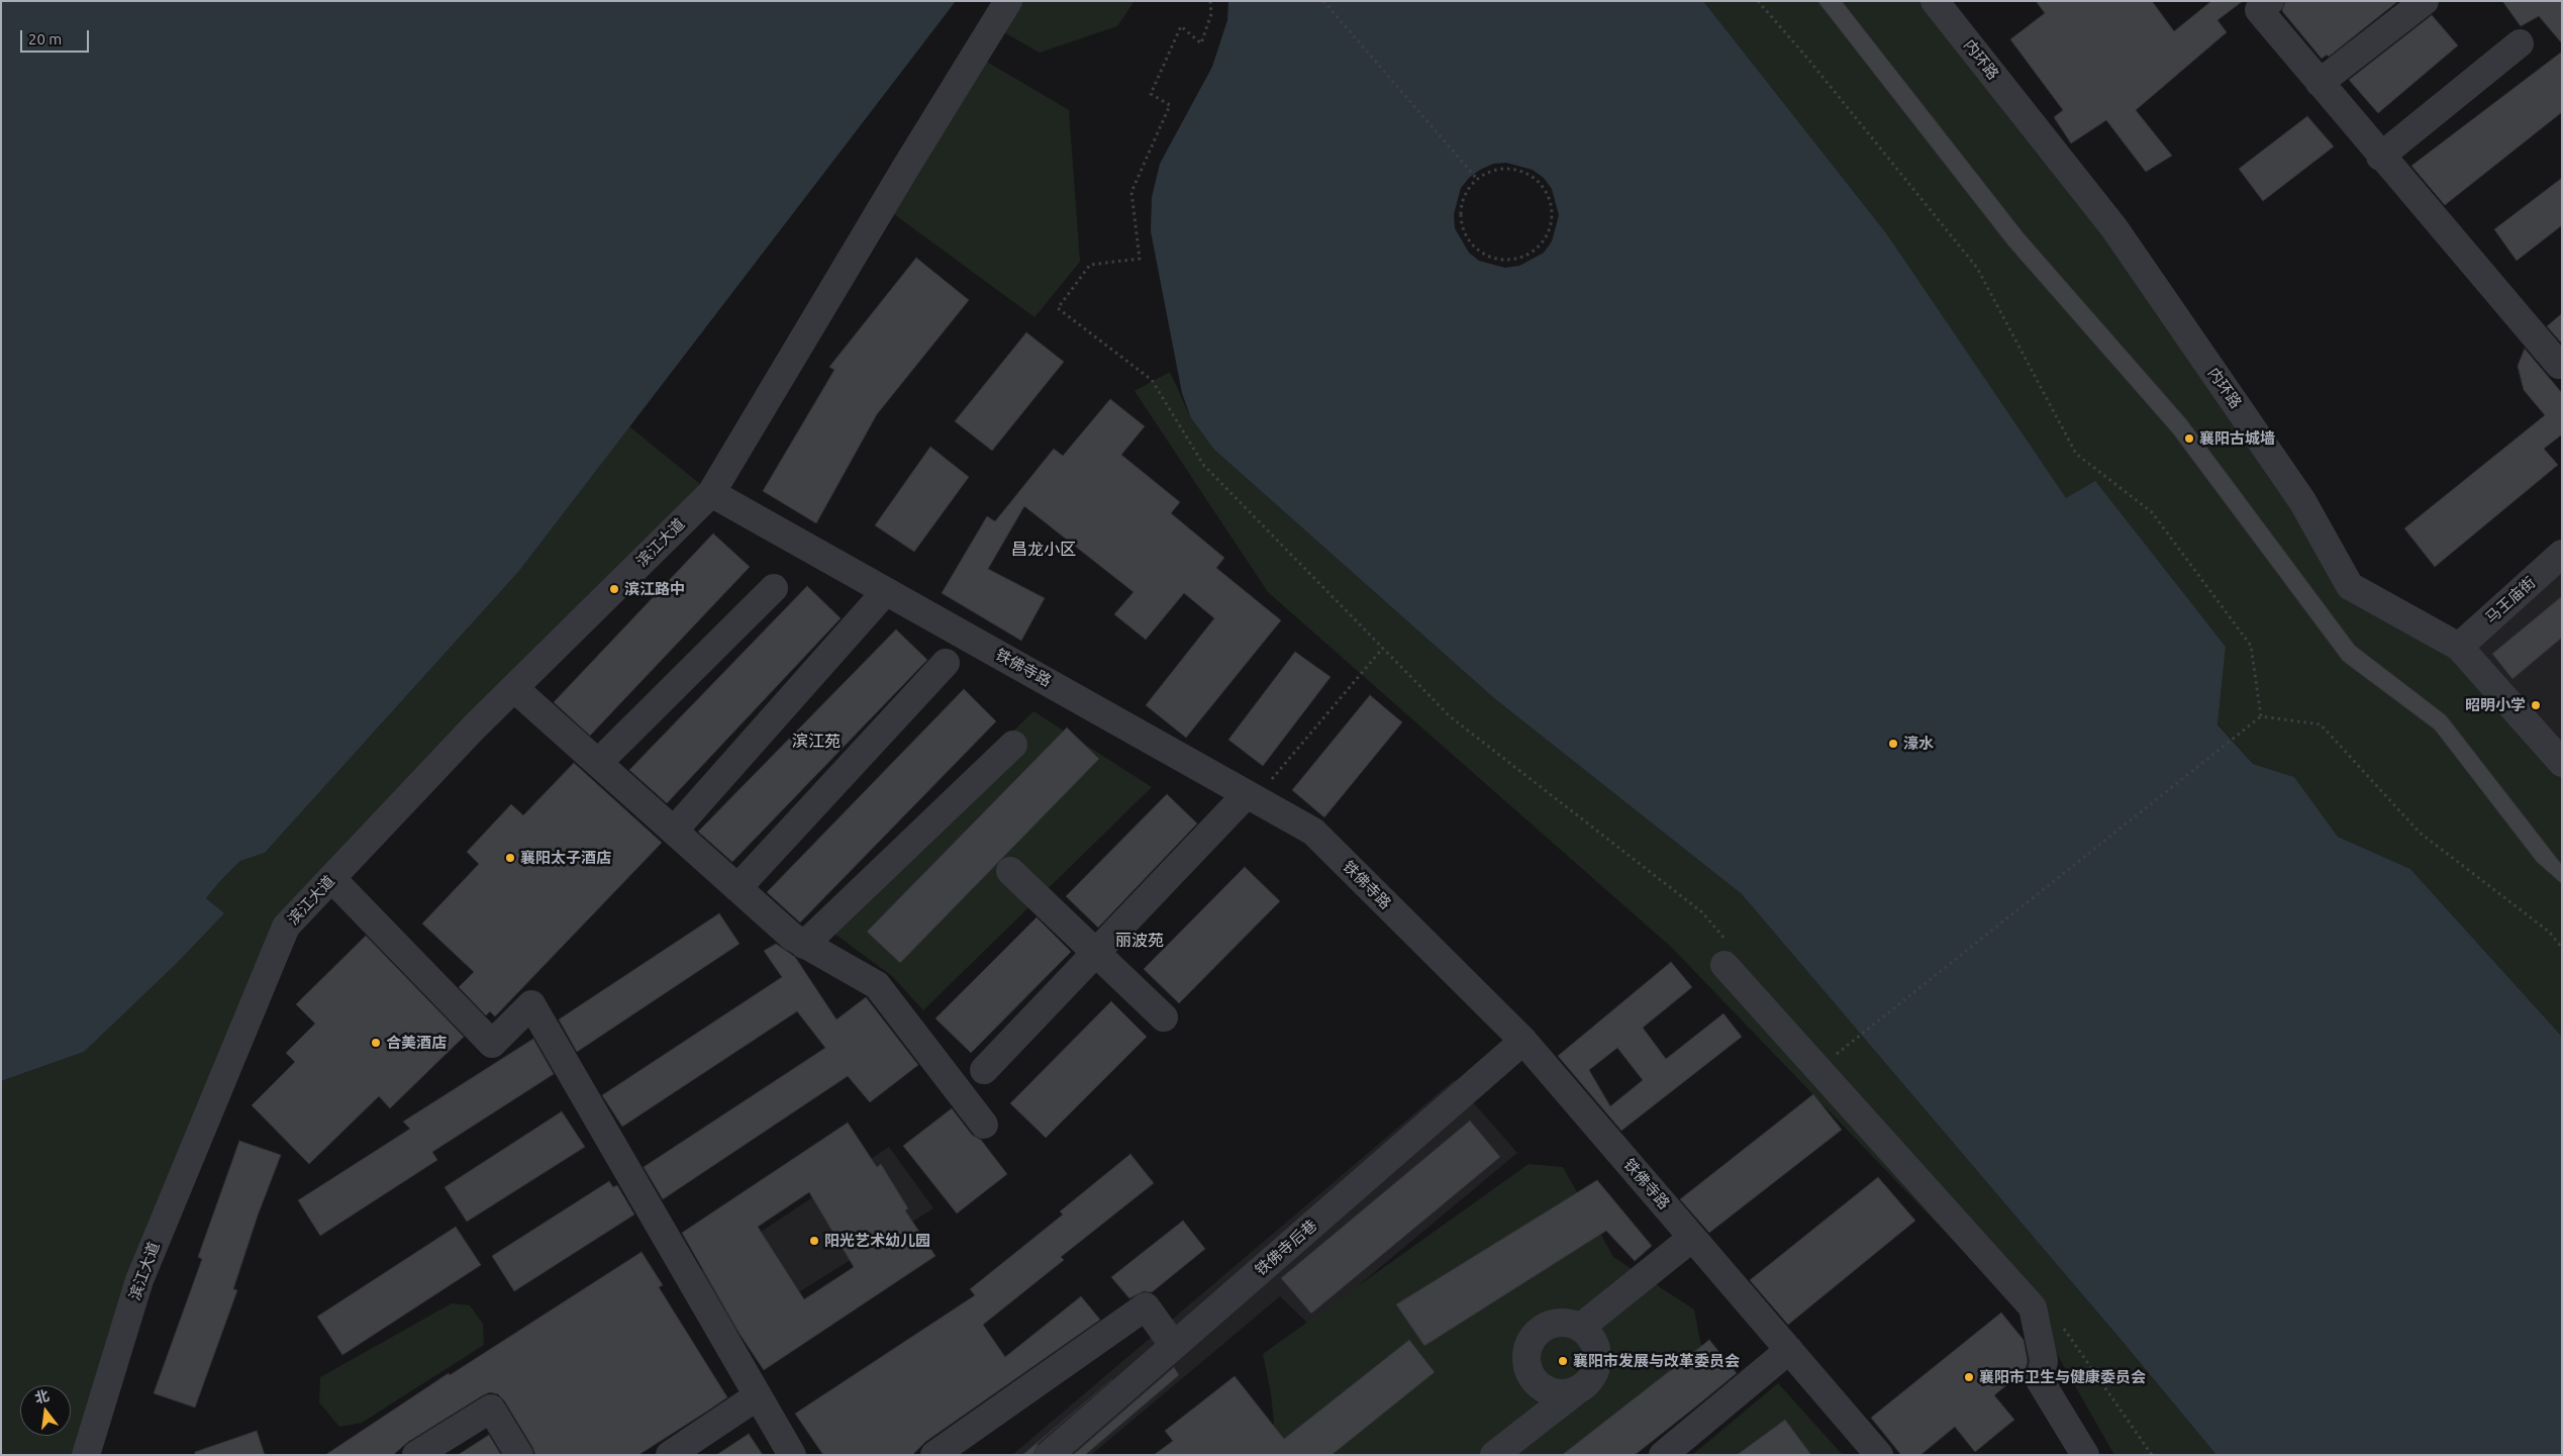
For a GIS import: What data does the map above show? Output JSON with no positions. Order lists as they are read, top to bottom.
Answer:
{
  "streets": {
    "street": [
      "内环路",
      "滨江大道",
      "马王庙街",
      "铁佛寺路",
      "铁佛寺后巷"
    ]
  },
  "crossings": [
    ["内环路", "马王庙街"],
    ["滨江大道", "铁佛寺路"],
    ["铁佛寺路", "铁佛寺后巷"]
  ],
  "districts": ["昌龙小区", "滨江苑", "丽波苑"],
  "places": [
    "襄阳古城墙",
    "滨江路中",
    "昭明小学",
    "濠水",
    "襄阳太子酒店",
    "合美酒店",
    "阳光艺术幼儿园",
    "襄阳市发展与改革委员会",
    "襄阳市卫生与健康委员会"
  ],
  "scale_bar": "20 m",
  "north": "top"
}
